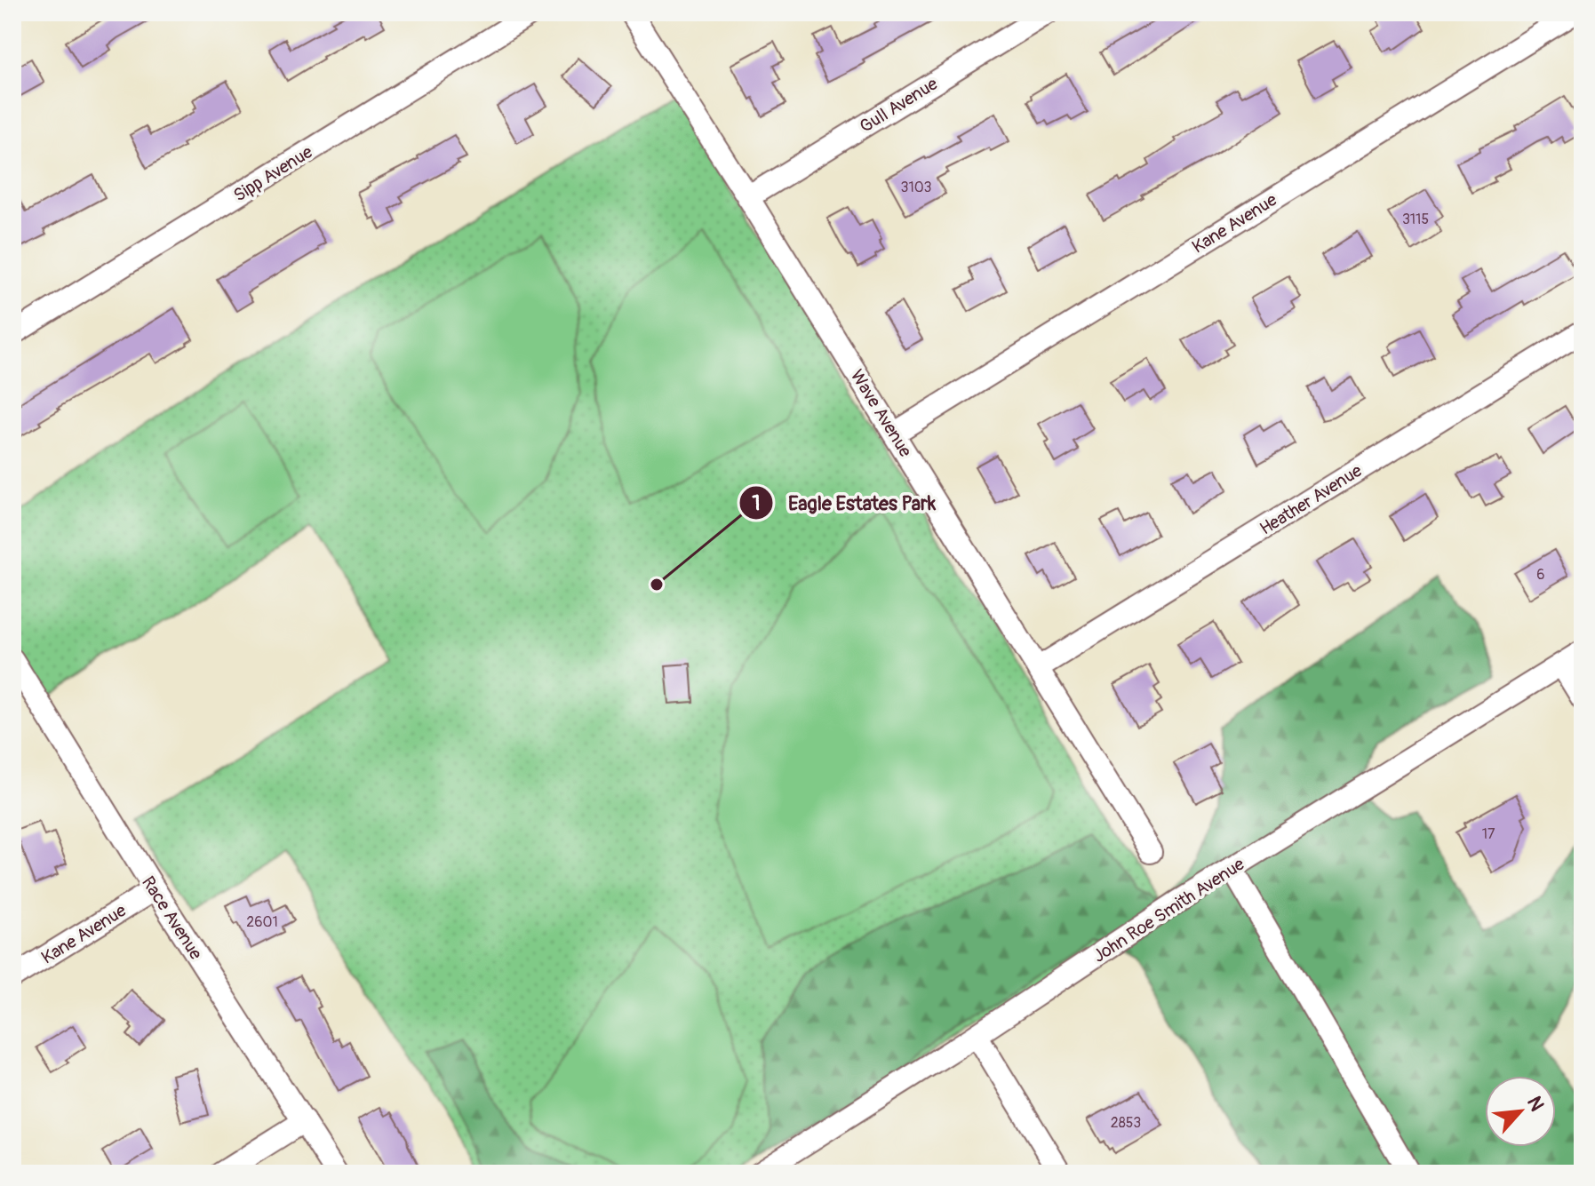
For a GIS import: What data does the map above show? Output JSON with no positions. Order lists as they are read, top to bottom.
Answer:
{
  "streets": {
    "street": [
      "Gull Avenue",
      "Sipp Avenue",
      "Kane Avenue",
      "Wave Avenue",
      "Heather Avenue",
      "John Roe Smith Avenue",
      "Race Avenue"
    ]
  },
  "crossings": [
    ["Gull Avenue", "Wave Avenue"],
    ["Kane Avenue", "Wave Avenue"],
    ["Kane Avenue", "Race Avenue"],
    ["Wave Avenue", "Heather Avenue"]
  ],
  "places": ["Eagle Estates Park"],
  "house_numbers": [
    "3103",
    "3115",
    "6",
    "17",
    "2601",
    "2853"
  ],
  "north": "top right"
}
